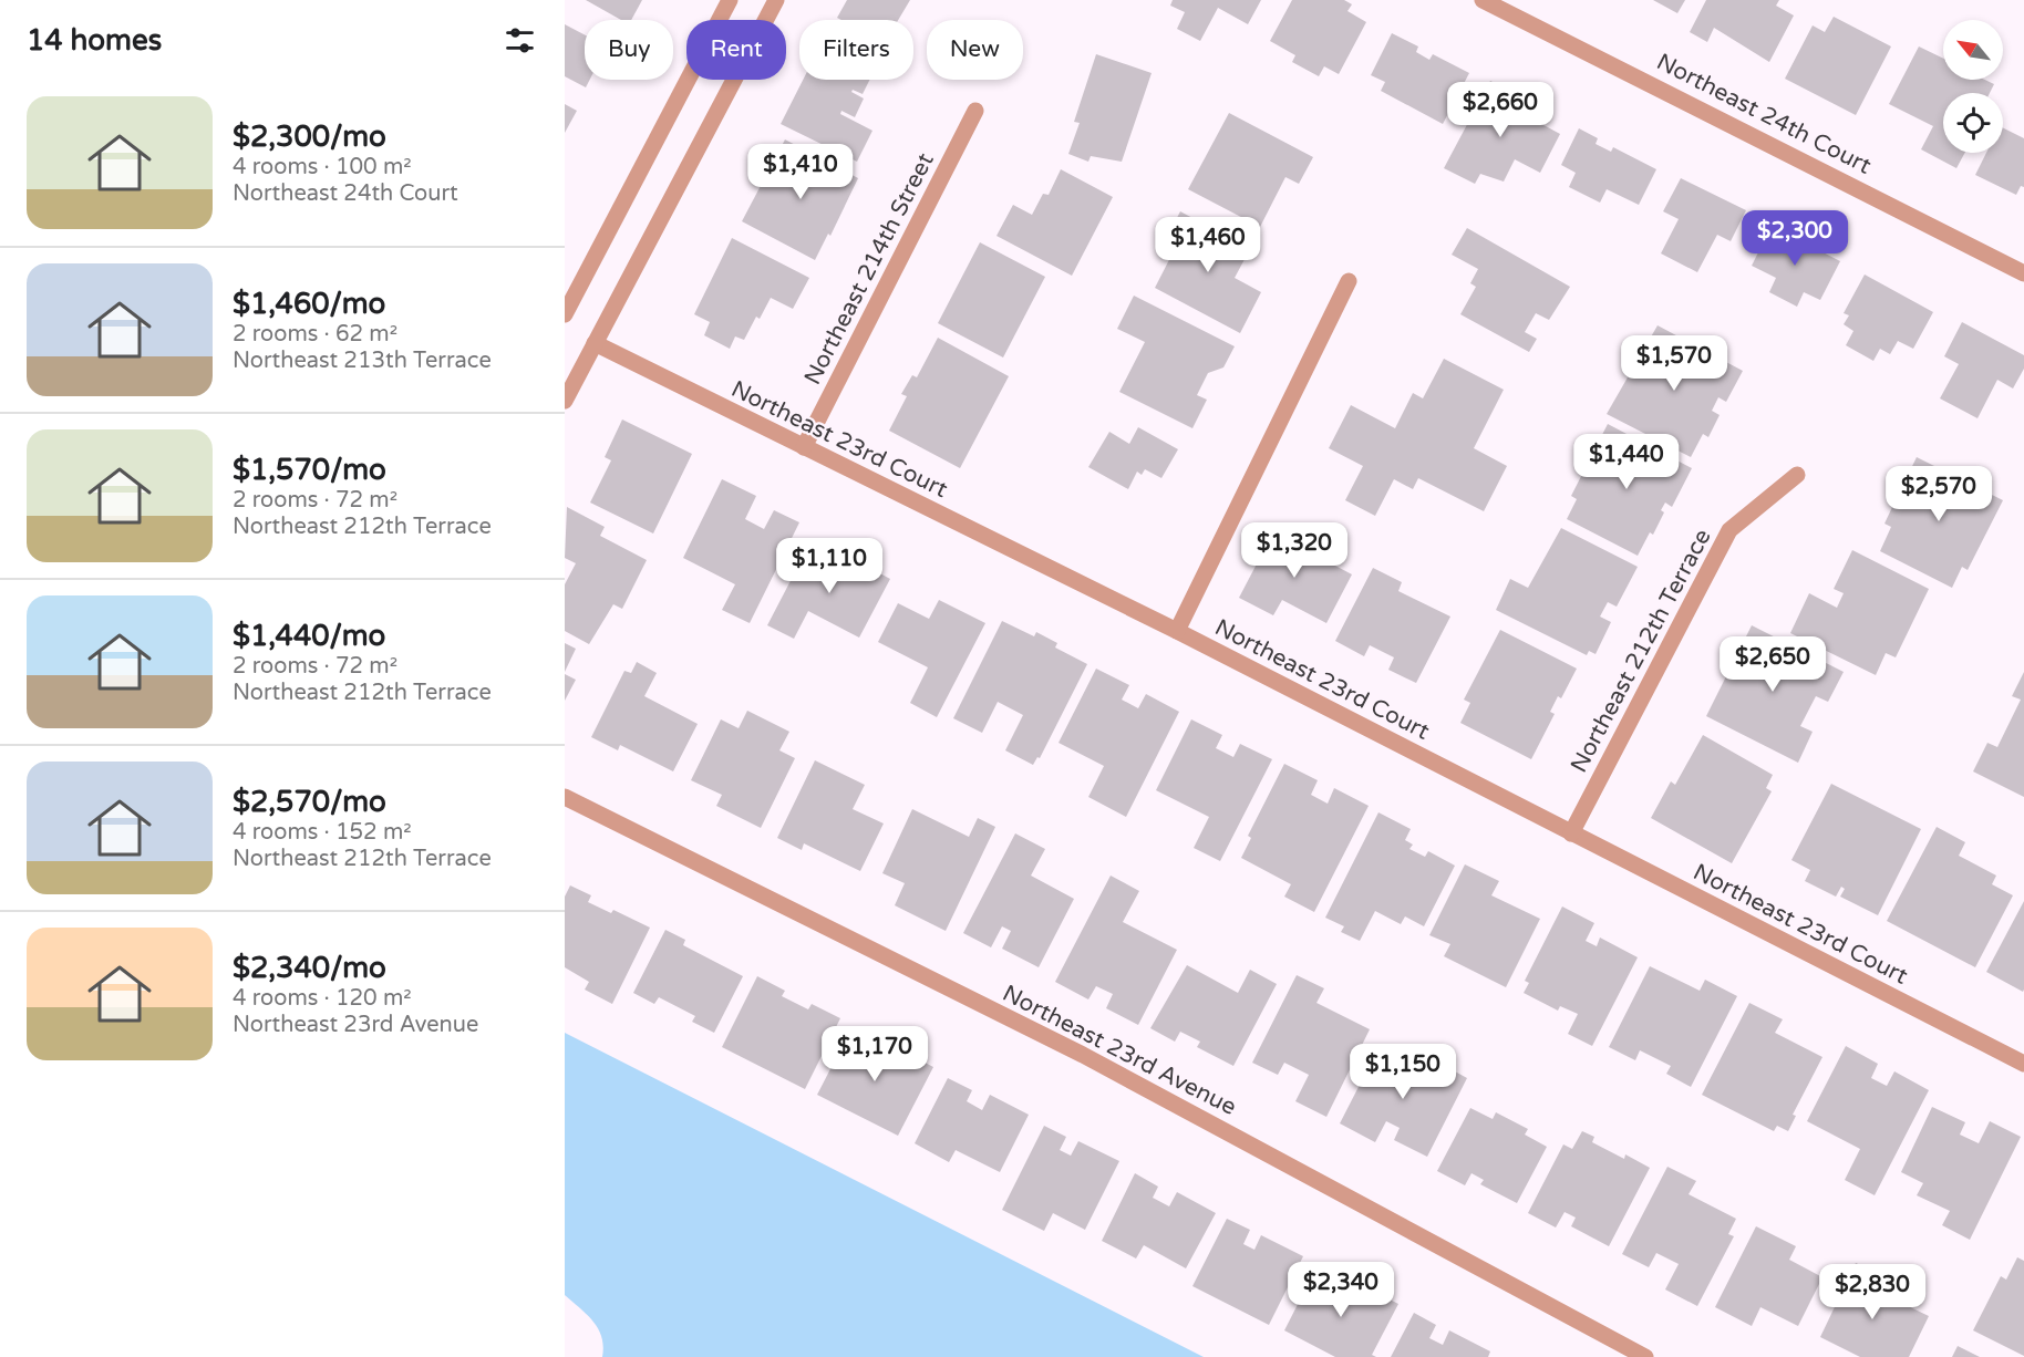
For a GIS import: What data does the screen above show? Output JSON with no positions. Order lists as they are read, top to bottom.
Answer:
{
  "streets": {
    "street": [
      "Northeast 24th Court",
      "Northeast 214th Street",
      "Northeast 23rd Court",
      "Northeast 212th Terrace",
      "Northeast 23rd Avenue"
    ]
  },
  "crossings": [
    ["Northeast 214th Street", "Northeast 23rd Court"],
    ["Northeast 23rd Court", "Northeast 212th Terrace"]
  ],
  "north": "top left",
  "page": {
    "heading": "14 homes",
    "chip": [
      "Buy",
      "Rent",
      "Filters",
      "New"
    ],
    "list": [
      {
        "name": "$2,300/mo",
        "note": "4 rooms · 100 m² · Northeast 24th Court"
      },
      {
        "name": "$1,460/mo",
        "note": "2 rooms · 62 m² · Northeast 213th Terrace"
      },
      {
        "name": "$1,570/mo",
        "note": "2 rooms · 72 m² · Northeast 212th Terrace"
      },
      {
        "name": "$1,440/mo",
        "note": "2 rooms · 72 m² · Northeast 212th Terrace"
      },
      {
        "name": "$2,570/mo",
        "note": "4 rooms · 152 m² · Northeast 212th Terrace"
      },
      {
        "name": "$2,340/mo",
        "note": "4 rooms · 120 m² · Northeast 23rd Avenue"
      }
    ],
    "price": [
      "$2,660",
      "$1,410",
      "$2,300",
      "$1,460",
      "$1,570",
      "$1,440",
      "$2,570",
      "$1,320",
      "$1,110",
      "$2,650",
      "$1,170",
      "$1,150",
      "$2,340",
      "$2,830"
    ]
  }
}
